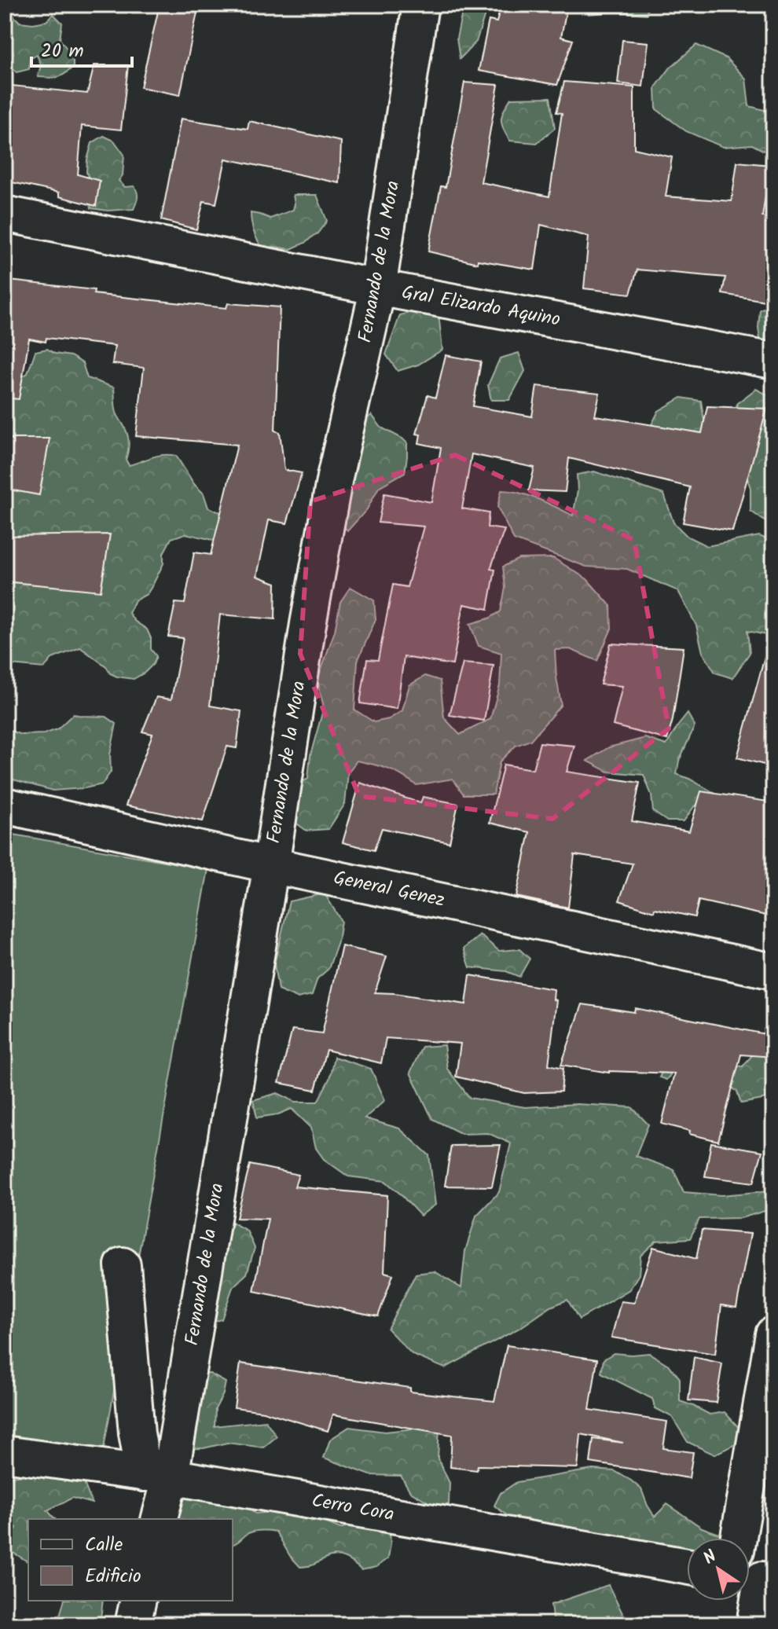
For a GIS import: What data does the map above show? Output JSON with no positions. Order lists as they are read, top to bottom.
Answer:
{
  "streets": {
    "street": [
      "Fernando de la Mora",
      "Gral Elizardo Aquino",
      "General Genez",
      "Cerro Cora"
    ]
  },
  "crossings": [
    ["Fernando de la Mora", "Gral Elizardo Aquino"],
    ["Fernando de la Mora", "General Genez"],
    ["Fernando de la Mora", "Cerro Cora"]
  ],
  "legend": ["Calle", "Edificio"],
  "scale_bar": "20 m",
  "north": "top left"
}
